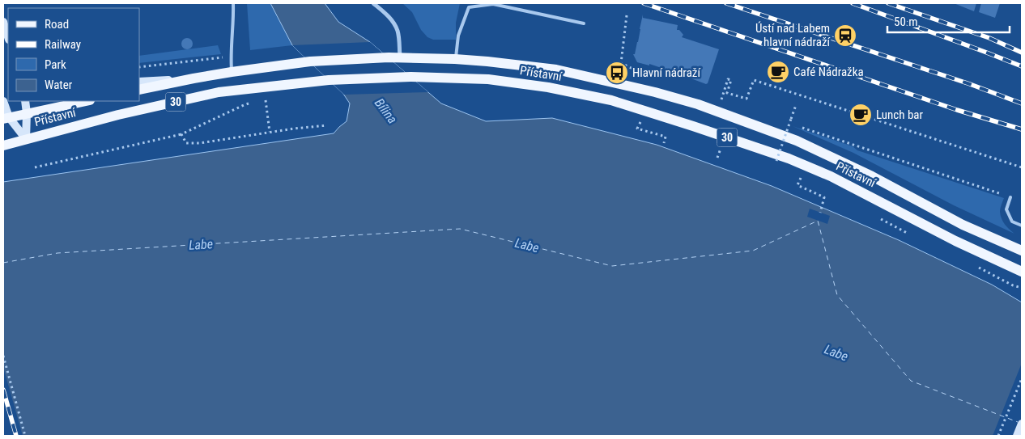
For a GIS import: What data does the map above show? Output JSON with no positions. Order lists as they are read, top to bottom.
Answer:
{
  "streets": {
    "main road": ["Přístavní", "30"]
  },
  "crossings": [
    ["Přístavní", "30"]
  ],
  "water": ["Bílina", "Labe"],
  "places": {
    "station": ["Ústí nad Labem hlavní nádraží"],
    "cafe": ["Café Nádražka", "Lunch bar"],
    "bus stop": ["Hlavní nádraží"]
  },
  "legend": [
    "Road",
    "Railway",
    "Park",
    "Water"
  ],
  "scale_bar": "50 m"
}
